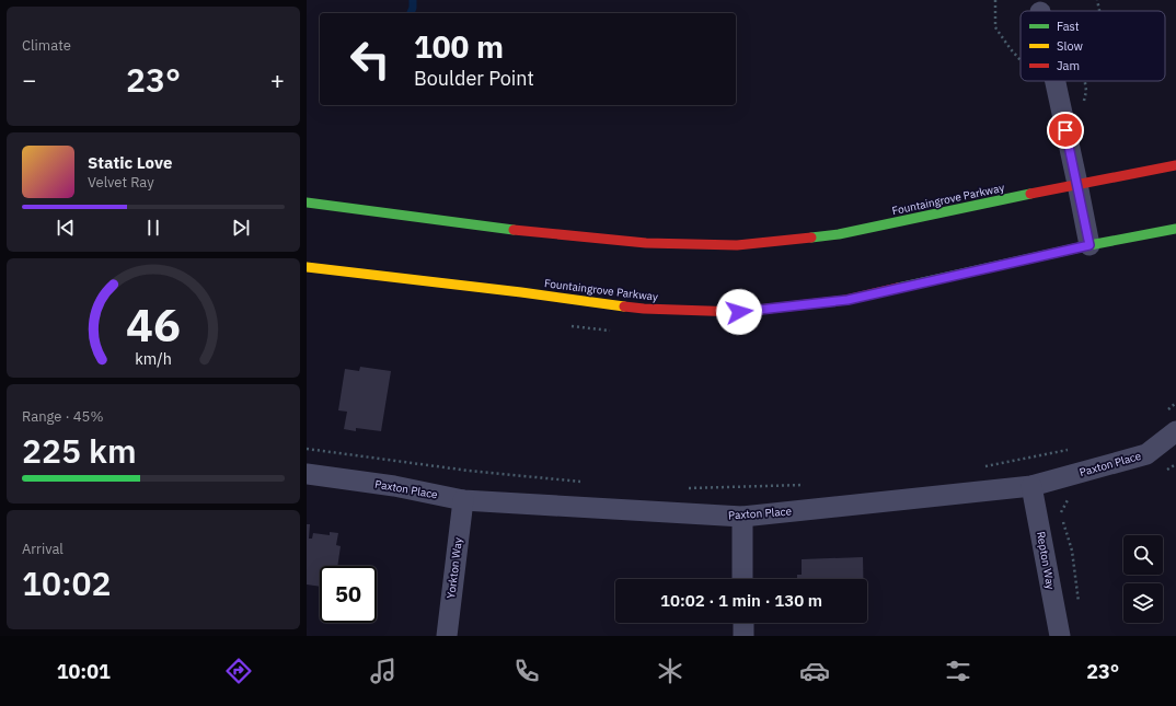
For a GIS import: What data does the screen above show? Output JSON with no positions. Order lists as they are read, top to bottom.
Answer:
{
  "streets": {
    "main road": ["Fountaingrove Parkway"],
    "street": ["Paxton Place", "Repton Way", "Yorkton Way"]
  },
  "crossings": [
    ["Paxton Place", "Repton Way"],
    ["Paxton Place", "Yorkton Way"]
  ],
  "legend": ["Fast", "Slow", "Jam"],
  "page": {
    "tile": [
      "Climate",
      ["Range · 45%", "225 km"],
      ["Arrival", "10:02"]
    ],
    "turn": ["100 m", "Boulder Point"],
    "heat": ["−", "23°", "+"],
    "song": ["Static Love", "Velvet Ray"],
    "limit": "50",
    "trip": "10:02 · 1 min · 130 m",
    "tabs": ["10:01", "23°"],
    "gauge": ["46", "km/h"]
  }
}
